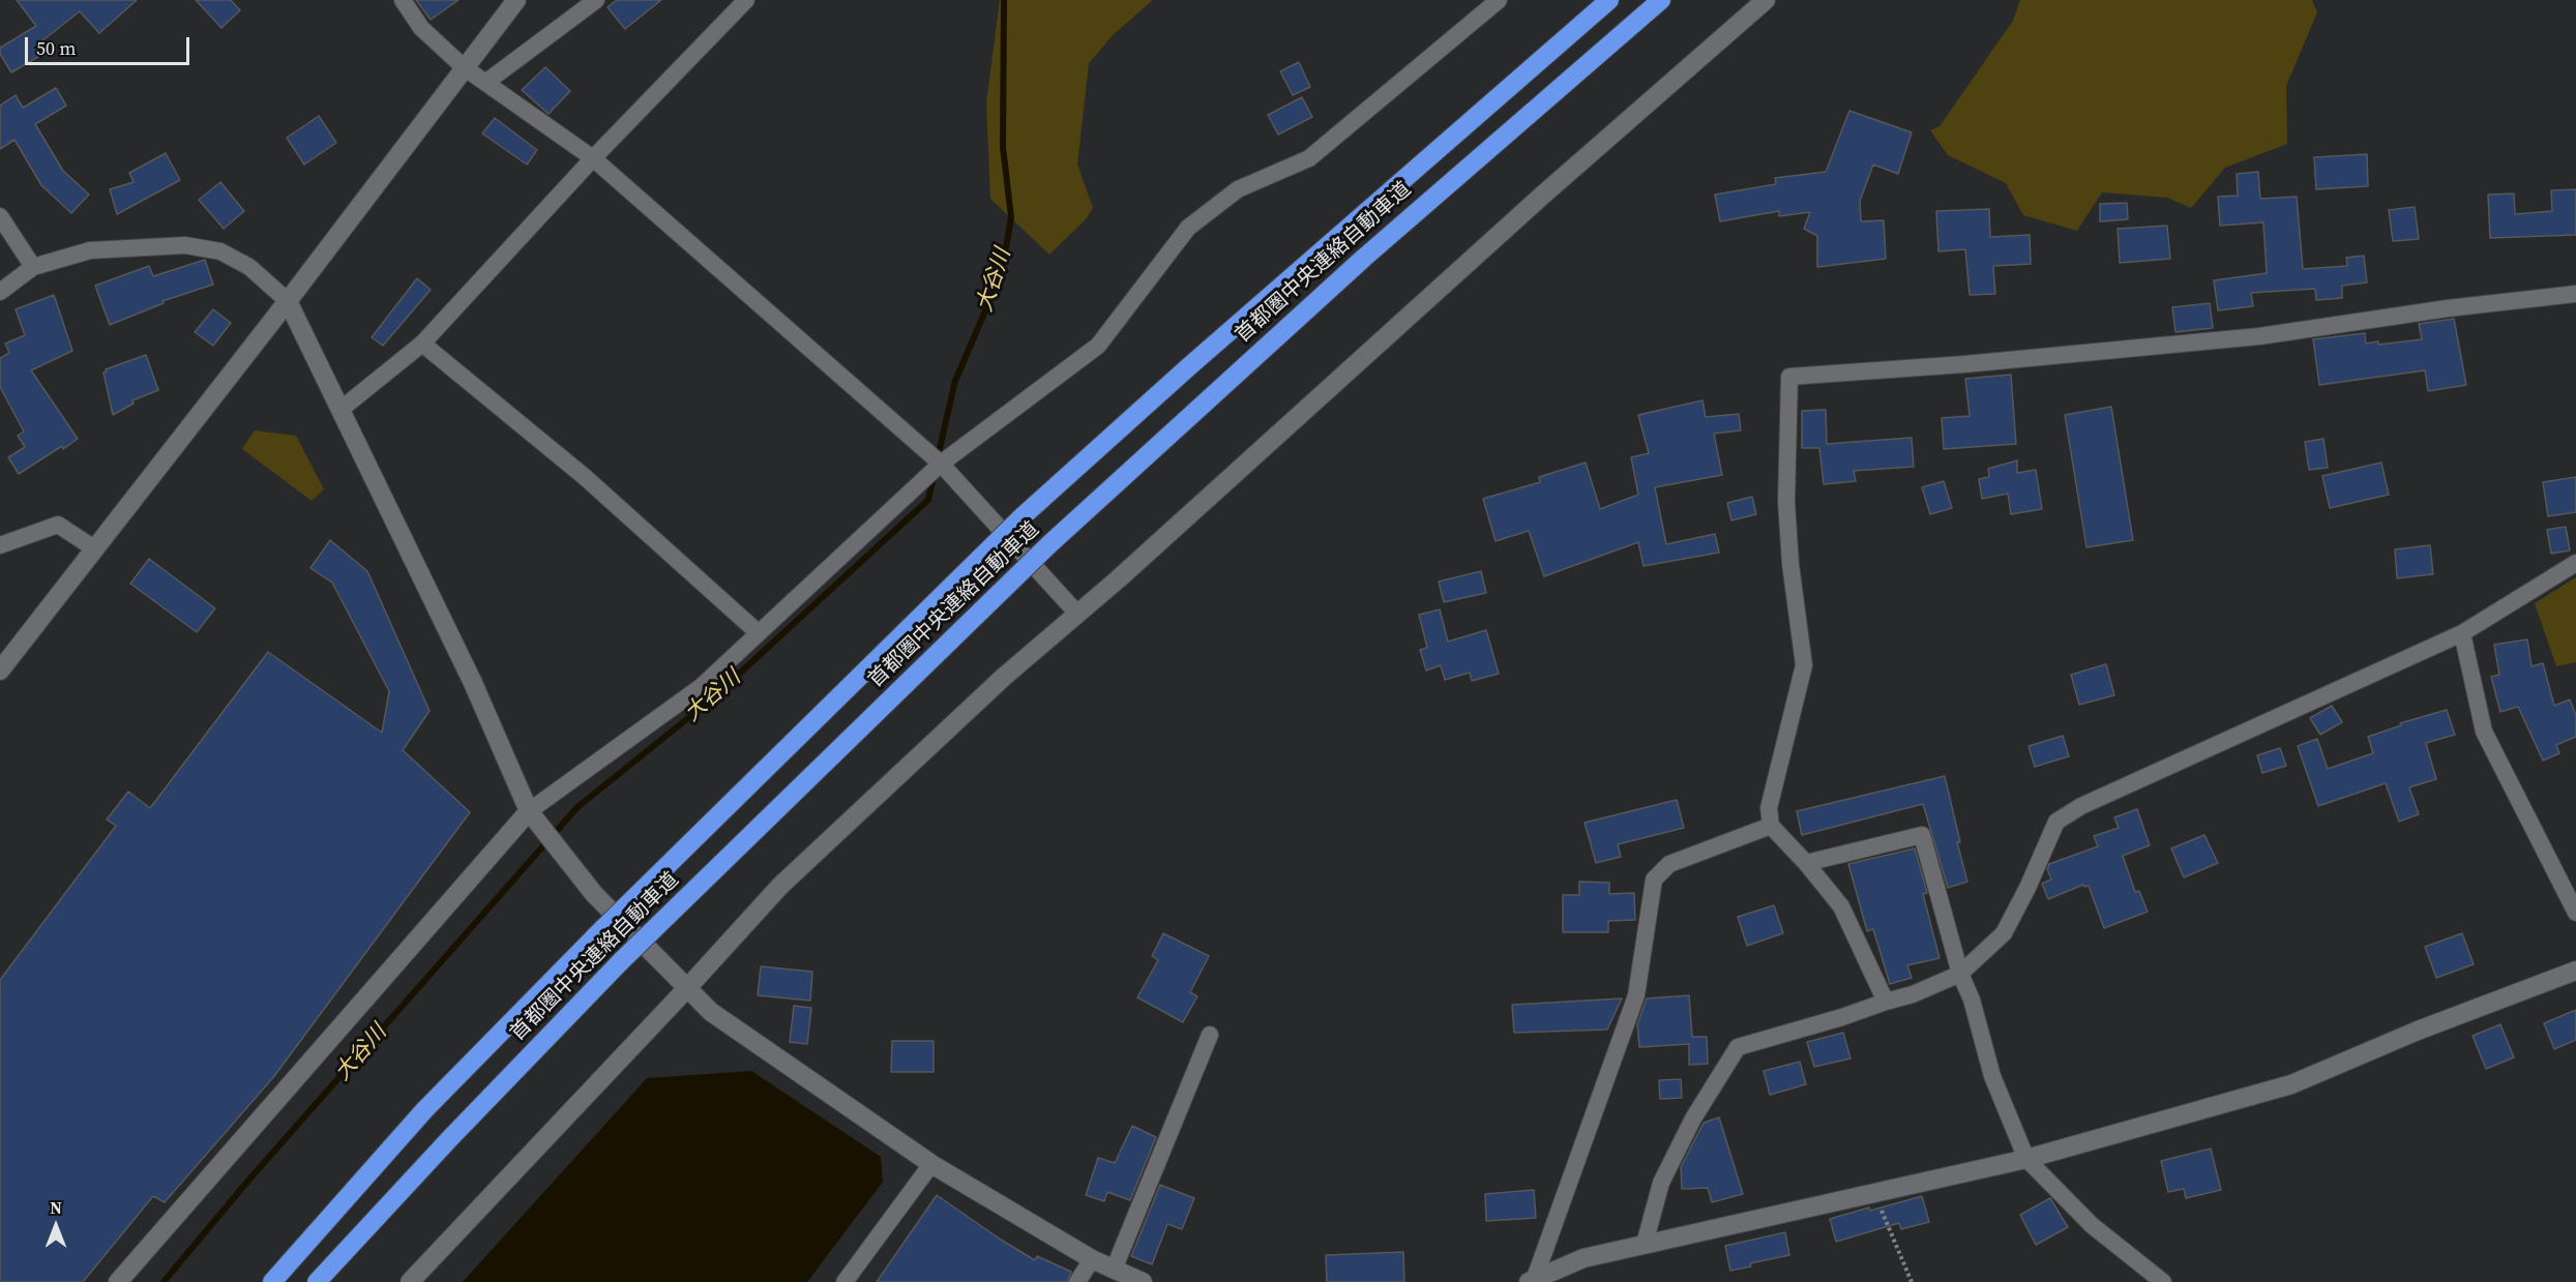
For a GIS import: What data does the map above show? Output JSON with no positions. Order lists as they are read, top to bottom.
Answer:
{
  "streets": {
    "highway": ["首都圏中央連絡自動車道"]
  },
  "water": ["大谷川"],
  "scale_bar": "50 m",
  "north": "top"
}
